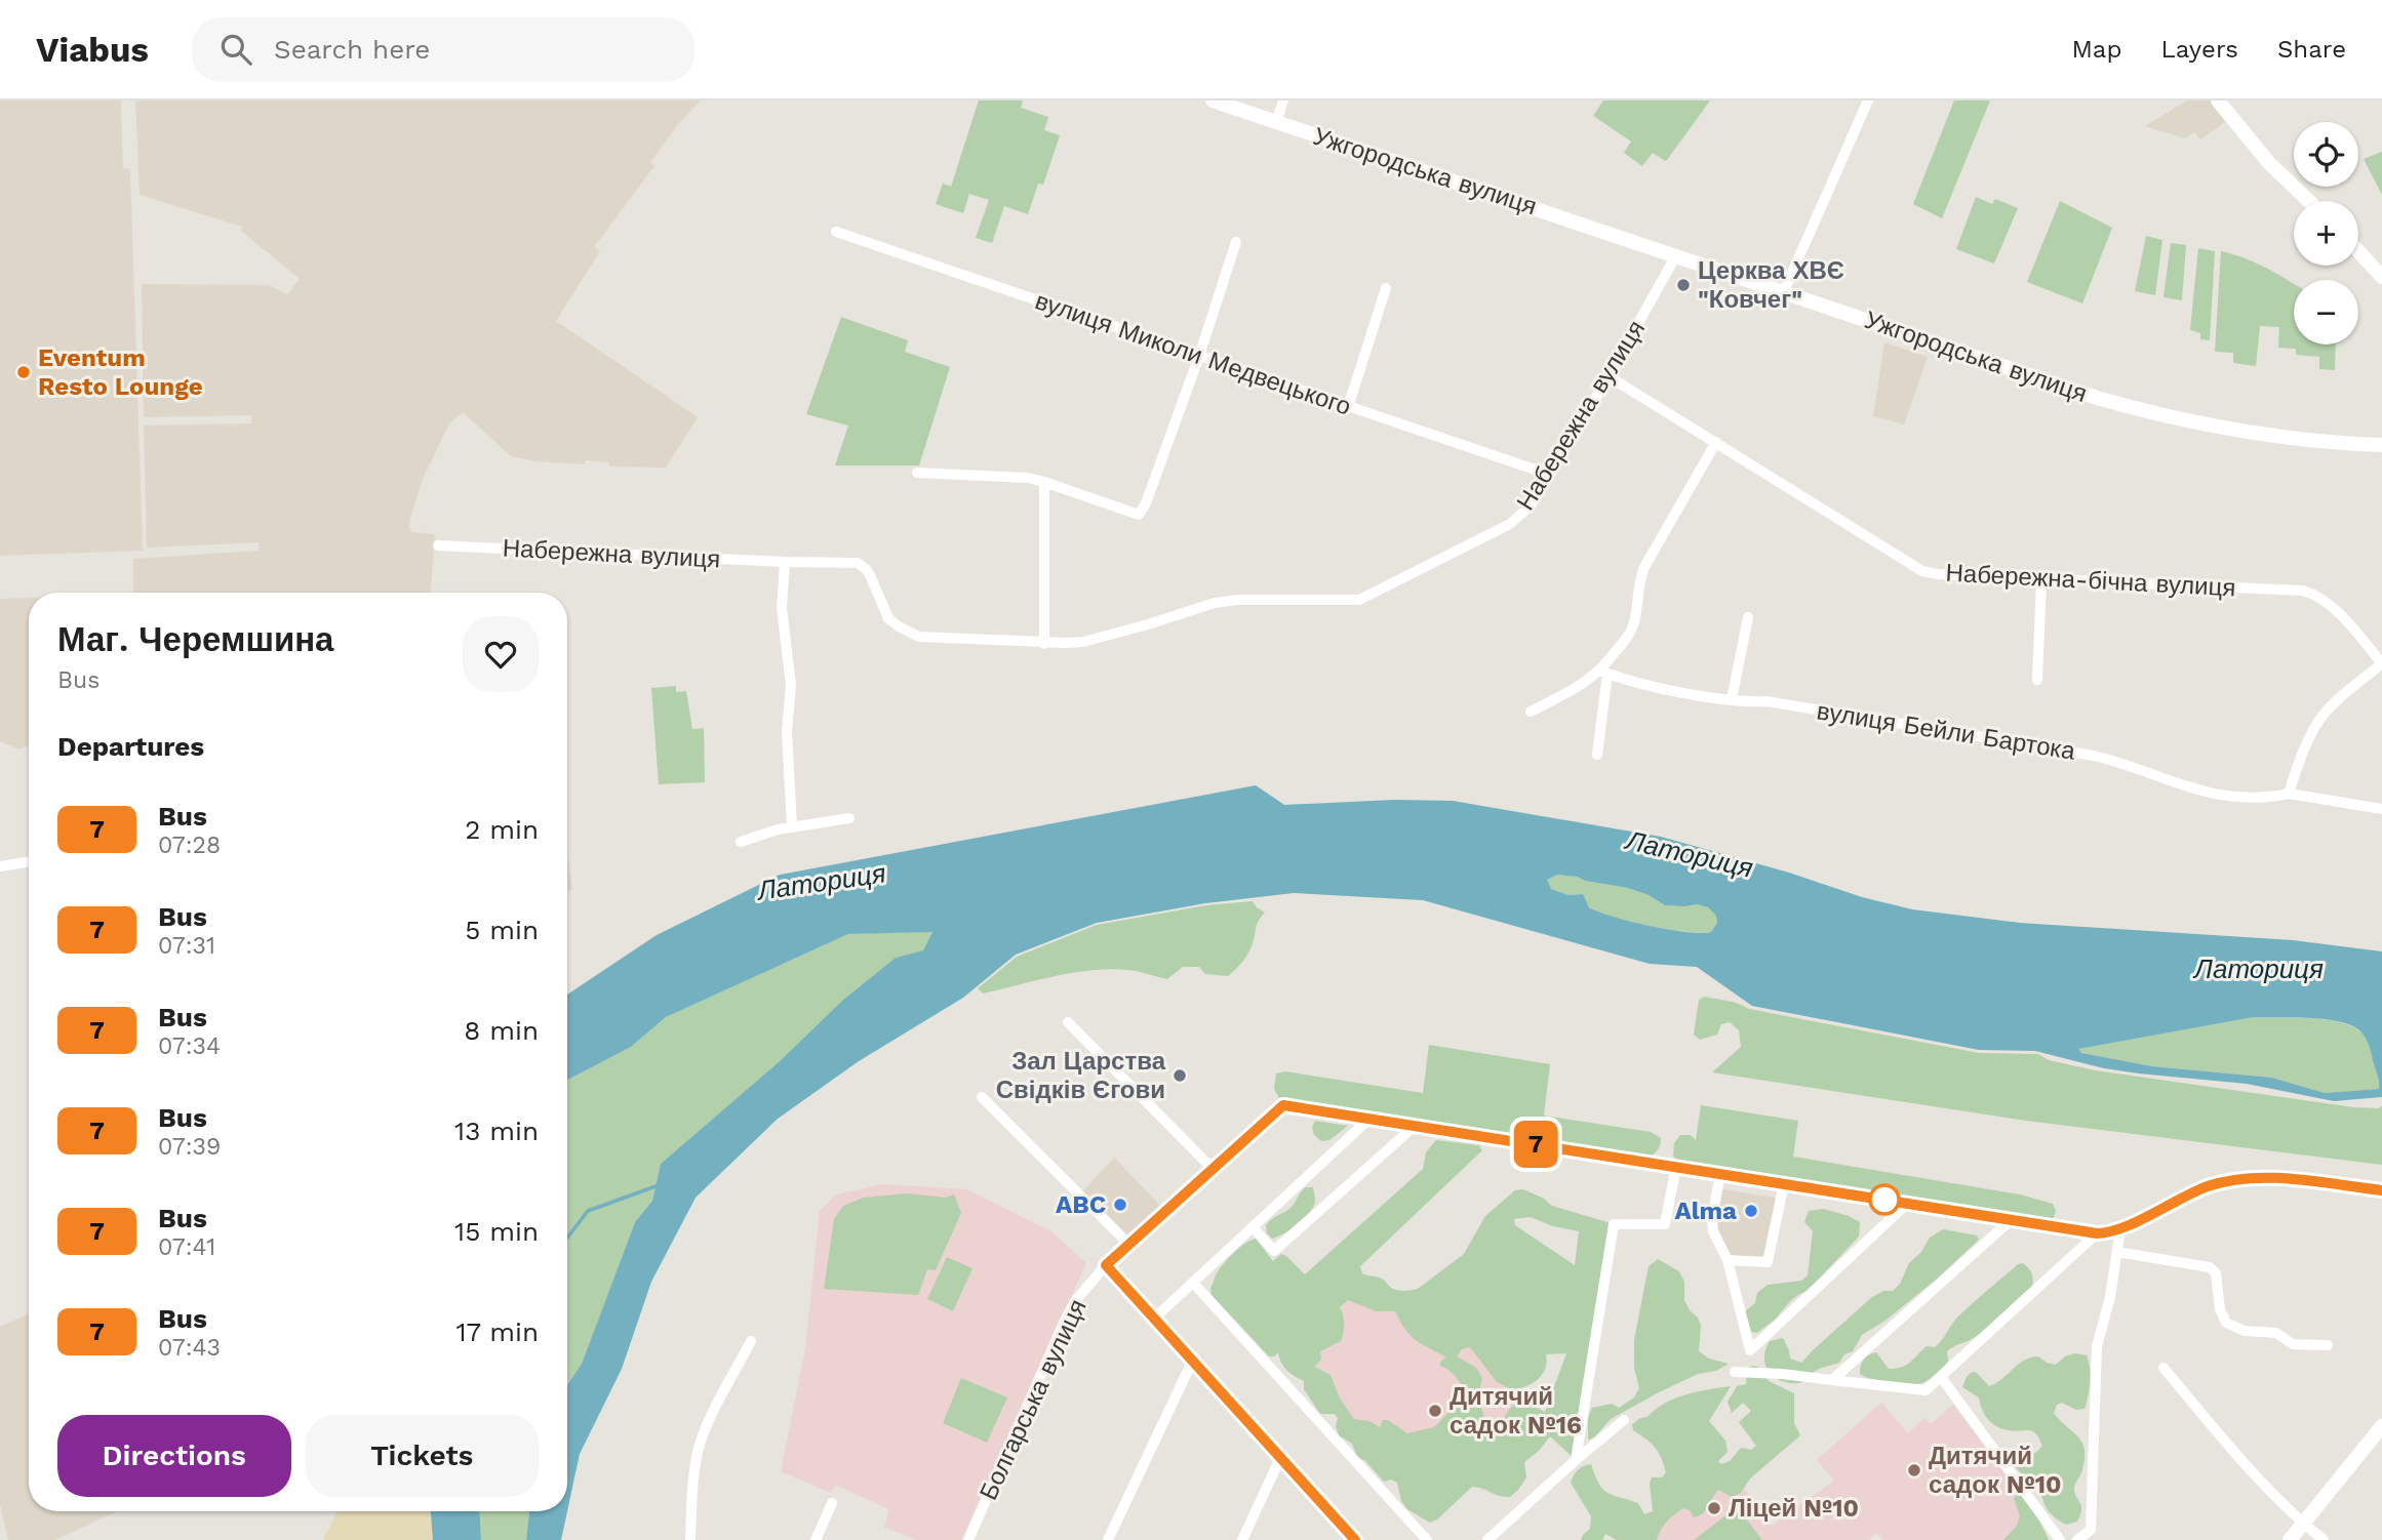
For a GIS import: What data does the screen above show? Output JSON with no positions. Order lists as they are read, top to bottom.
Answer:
{
  "streets": {
    "street": [
      "Ужгородська вулиця",
      "вулиця Миколи Медвецького",
      "Набережна вулиця",
      "Набережна-бічна вулиця",
      "вулиця Бейли Бартока",
      "Болгарська вулиця"
    ]
  },
  "crossings": [
    ["Ужгородська вулиця", "Набережна вулиця"],
    ["вулиця Миколи Медвецького", "Набережна вулиця"],
    ["Набережна вулиця", "Набережна-бічна вулиця"]
  ],
  "water": ["Латориця"],
  "places": [
    "Церква ХВЄ \"Ковчег\"",
    "Eventum Resto Lounge",
    "Зал Царства Свідків Єгови",
    "ABC",
    "Alma",
    "Дитячий садок №16",
    "Дитячий садок №10",
    "Ліцей №10"
  ],
  "lines": ["bus line 7"],
  "page": {
    "header": "Viabus",
    "search": "Search here",
    "nav": ["Map", "Layers", "Share"],
    "on_map": "7",
    "map_buttons": ["+", "−"],
    "heading": [
      ["Маг. Черемшина", "Bus"],
      "Departures"
    ],
    "list": [
      {
        "mark": "7",
        "name": "Bus",
        "note": "07:28",
        "value": "2 min"
      },
      {
        "mark": "7",
        "name": "Bus",
        "note": "07:31",
        "value": "5 min"
      },
      {
        "mark": "7",
        "name": "Bus",
        "note": "07:34",
        "value": "8 min"
      },
      {
        "mark": "7",
        "name": "Bus",
        "note": "07:39",
        "value": "13 min"
      },
      {
        "mark": "7",
        "name": "Bus",
        "note": "07:41",
        "value": "15 min"
      },
      {
        "mark": "7",
        "name": "Bus",
        "note": "07:43",
        "value": "17 min"
      }
    ],
    "buttons": ["Directions", "Tickets"]
  }
}
